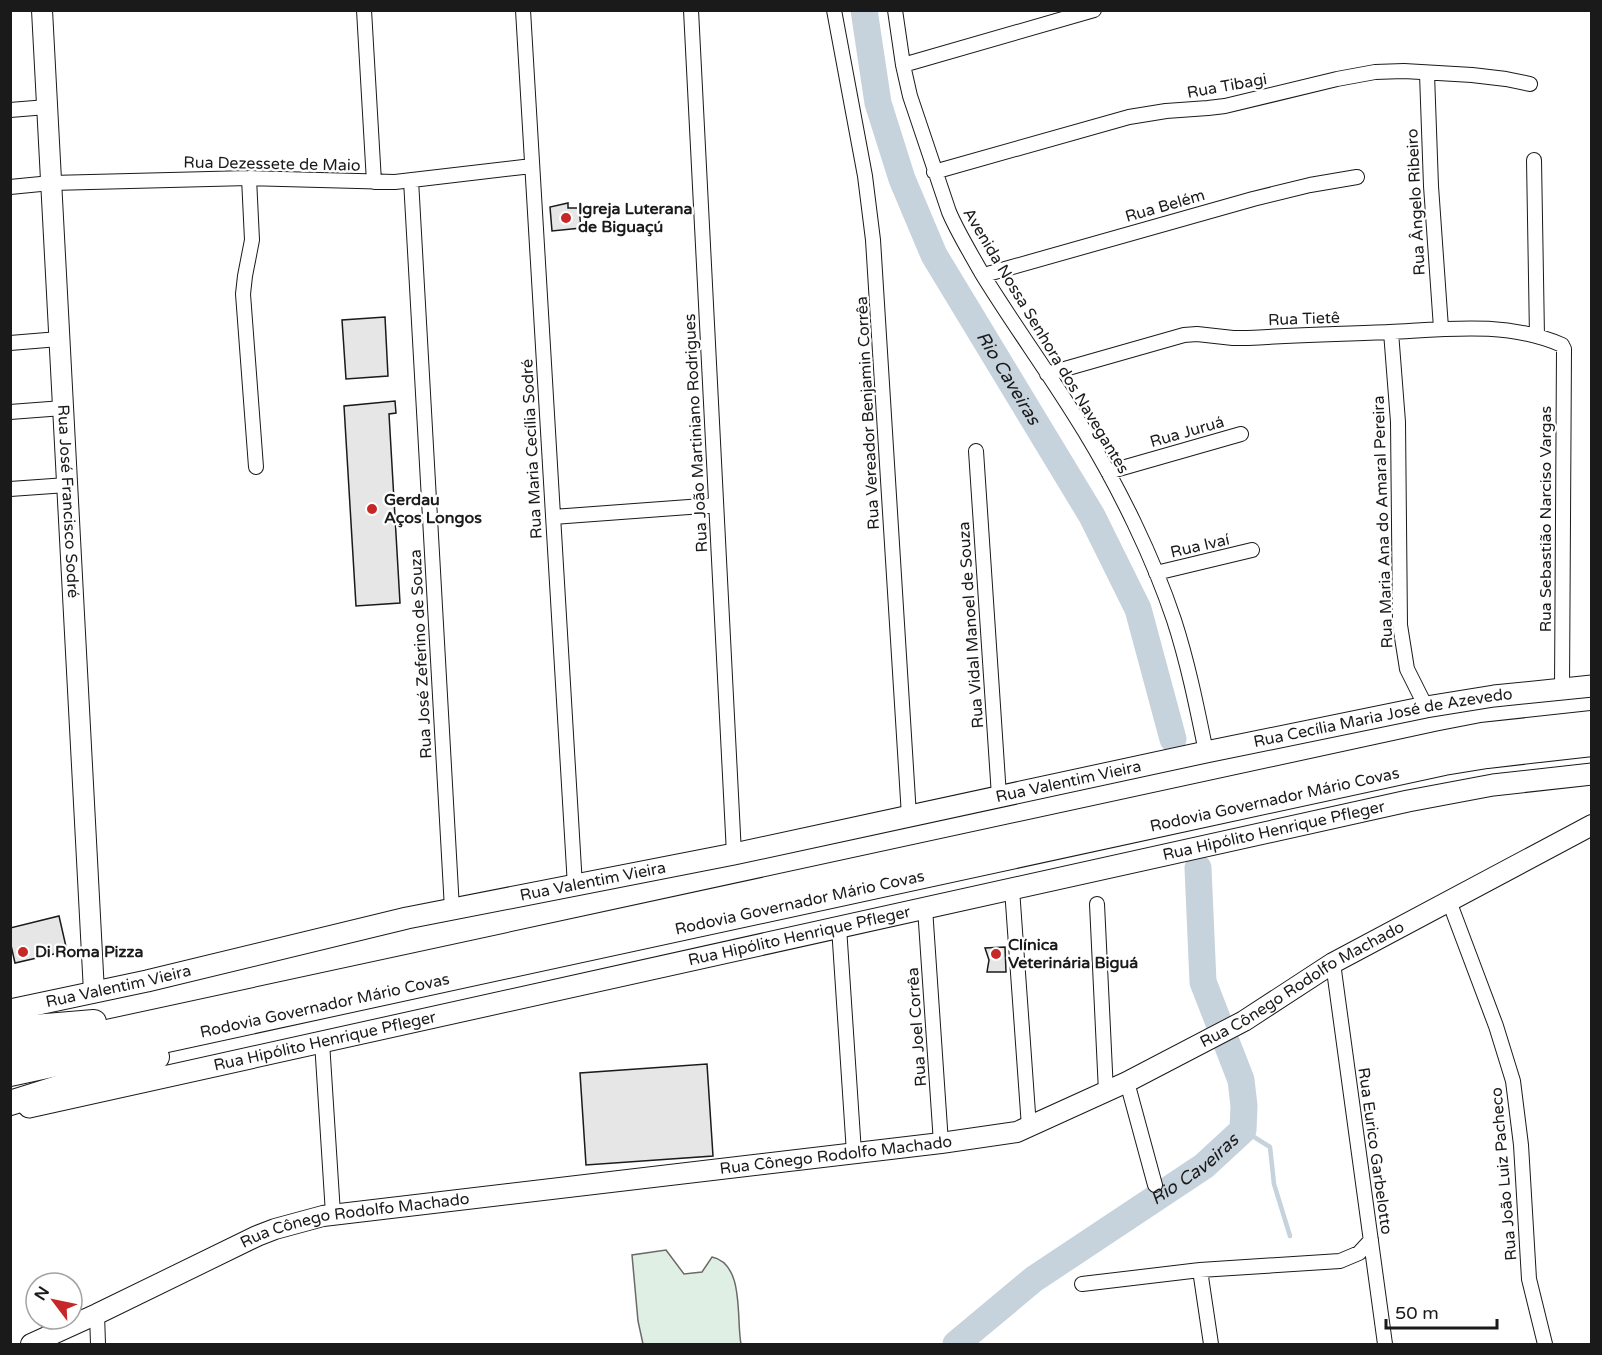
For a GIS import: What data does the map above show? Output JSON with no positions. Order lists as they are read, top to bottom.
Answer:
{
  "streets": {
    "highway": ["Rodovia Governador Mário Covas"],
    "main road": [
      "Rua José Francisco Sodré",
      "Rua Cecília Maria José de Azevedo",
      "Rua Valentim Vieira",
      "Rua Hipólito Henrique Pfleger",
      "Rua Cônego Rodolfo Machado"
    ],
    "street": [
      "Rua Tibagi",
      "Rua Dezessete de Maio",
      "Rua Ângelo Ribeiro",
      "Rua Belém",
      "Rua Tietê",
      "Avenida Nossa Senhora dos Navegantes",
      "Rua Vereador Benjamin Corrêa",
      "Rua Juruá",
      "Rua João Martiniano Rodrigues",
      "Rua Maria Cecília Sodré",
      "Rua Sebastião Narciso Vargas",
      "Rua Maria Ana do Amaral Pereira",
      "Rua Ivaí",
      "Rua Vidal Manoel de Souza",
      "Rua José Zeferino de Souza",
      "Rua Joel Corrêa",
      "Rua Eurico Garbelotto",
      "Rua João Luiz Pacheco"
    ]
  },
  "crossings": [
    ["Rua Tibagi", "Rua Ângelo Ribeiro"],
    ["Rua Tibagi", "Avenida Nossa Senhora dos Navegantes"],
    ["Rua Dezessete de Maio", "Rua Maria Cecília Sodré"],
    ["Rua Dezessete de Maio", "Rua José Francisco Sodré"],
    ["Rua Dezessete de Maio", "Rua José Zeferino de Souza"],
    ["Rua Ângelo Ribeiro", "Rua Tietê"],
    ["Rua Belém", "Avenida Nossa Senhora dos Navegantes"],
    ["Rua Tietê", "Avenida Nossa Senhora dos Navegantes"],
    ["Rua Tietê", "Rua Sebastião Narciso Vargas"],
    ["Rua Tietê", "Rua Maria Ana do Amaral Pereira"],
    ["Avenida Nossa Senhora dos Navegantes", "Rua Juruá"],
    ["Avenida Nossa Senhora dos Navegantes", "Rua Ivaí"],
    ["Avenida Nossa Senhora dos Navegantes", "Rua Cecília Maria José de Azevedo"],
    ["Rua Vereador Benjamin Corrêa", "Rua Valentim Vieira"],
    ["Rua João Martiniano Rodrigues", "Rua Valentim Vieira"],
    ["Rua Maria Cecília Sodré", "Rua Valentim Vieira"],
    ["Rua José Francisco Sodré", "Rua Valentim Vieira"],
    ["Rua Sebastião Narciso Vargas", "Rua Cecília Maria José de Azevedo"],
    ["Rua Maria Ana do Amaral Pereira", "Rua Cecília Maria José de Azevedo"],
    ["Rua Vidal Manoel de Souza", "Rua Valentim Vieira"],
    ["Rua José Zeferino de Souza", "Rua Valentim Vieira"],
    ["Rua Cecília Maria José de Azevedo", "Rua Valentim Vieira"],
    ["Rua Hipólito Henrique Pfleger", "Rua Joel Corrêa"],
    ["Rua Cônego Rodolfo Machado", "Rua Joel Corrêa"],
    ["Rua Cônego Rodolfo Machado", "Rua Eurico Garbelotto"],
    ["Rua Cônego Rodolfo Machado", "Rua João Luiz Pacheco"]
  ],
  "water": ["Rio Caveiras"],
  "places": [
    "Igreja Luterana de Biguaçú",
    "Gerdau Aços Longos",
    "Di Roma Pizza",
    "Clínica Veterinária Biguá"
  ],
  "scale_bar": "50 m",
  "north": "top left"
}
